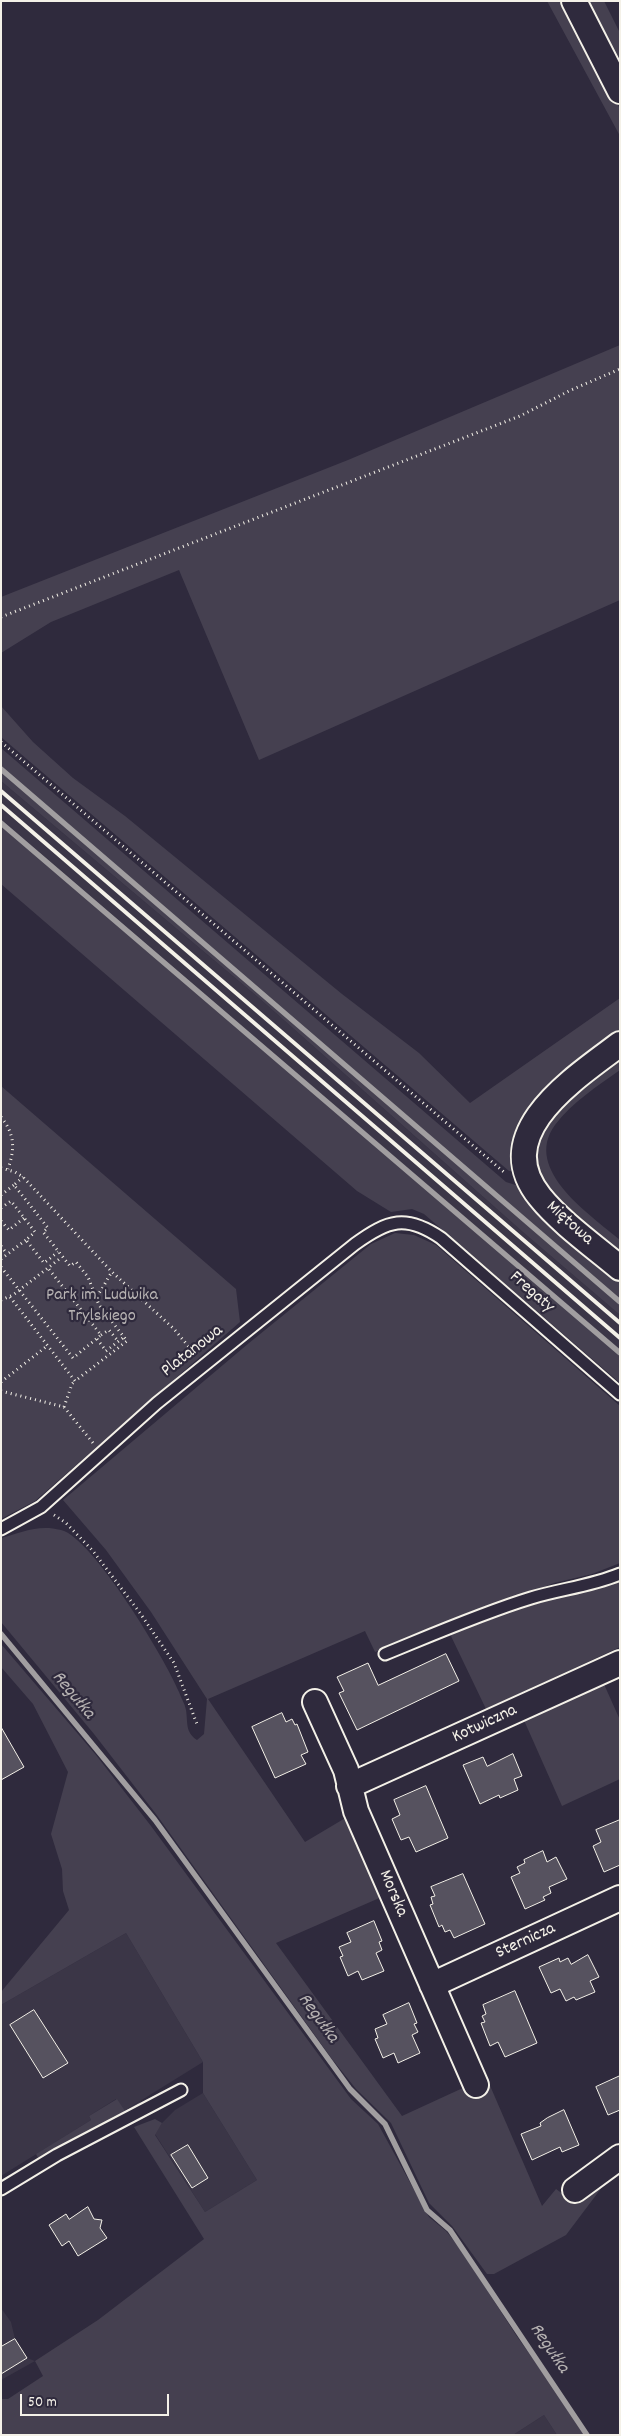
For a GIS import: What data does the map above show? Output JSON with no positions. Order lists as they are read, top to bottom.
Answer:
{
  "streets": {
    "street": [
      "Miętowa",
      "Kotwiczna",
      "Morska",
      "Sternicza"
    ],
    "lane": ["Fregaty", "Platanowa"]
  },
  "crossings": [
    ["Fregaty", "Platanowa"],
    ["Kotwiczna", "Morska"],
    ["Morska", "Sternicza"]
  ],
  "water": ["Regułka"],
  "parks": ["Park im. Ludwika Trylskiego"],
  "scale_bar": "50 m"
}
